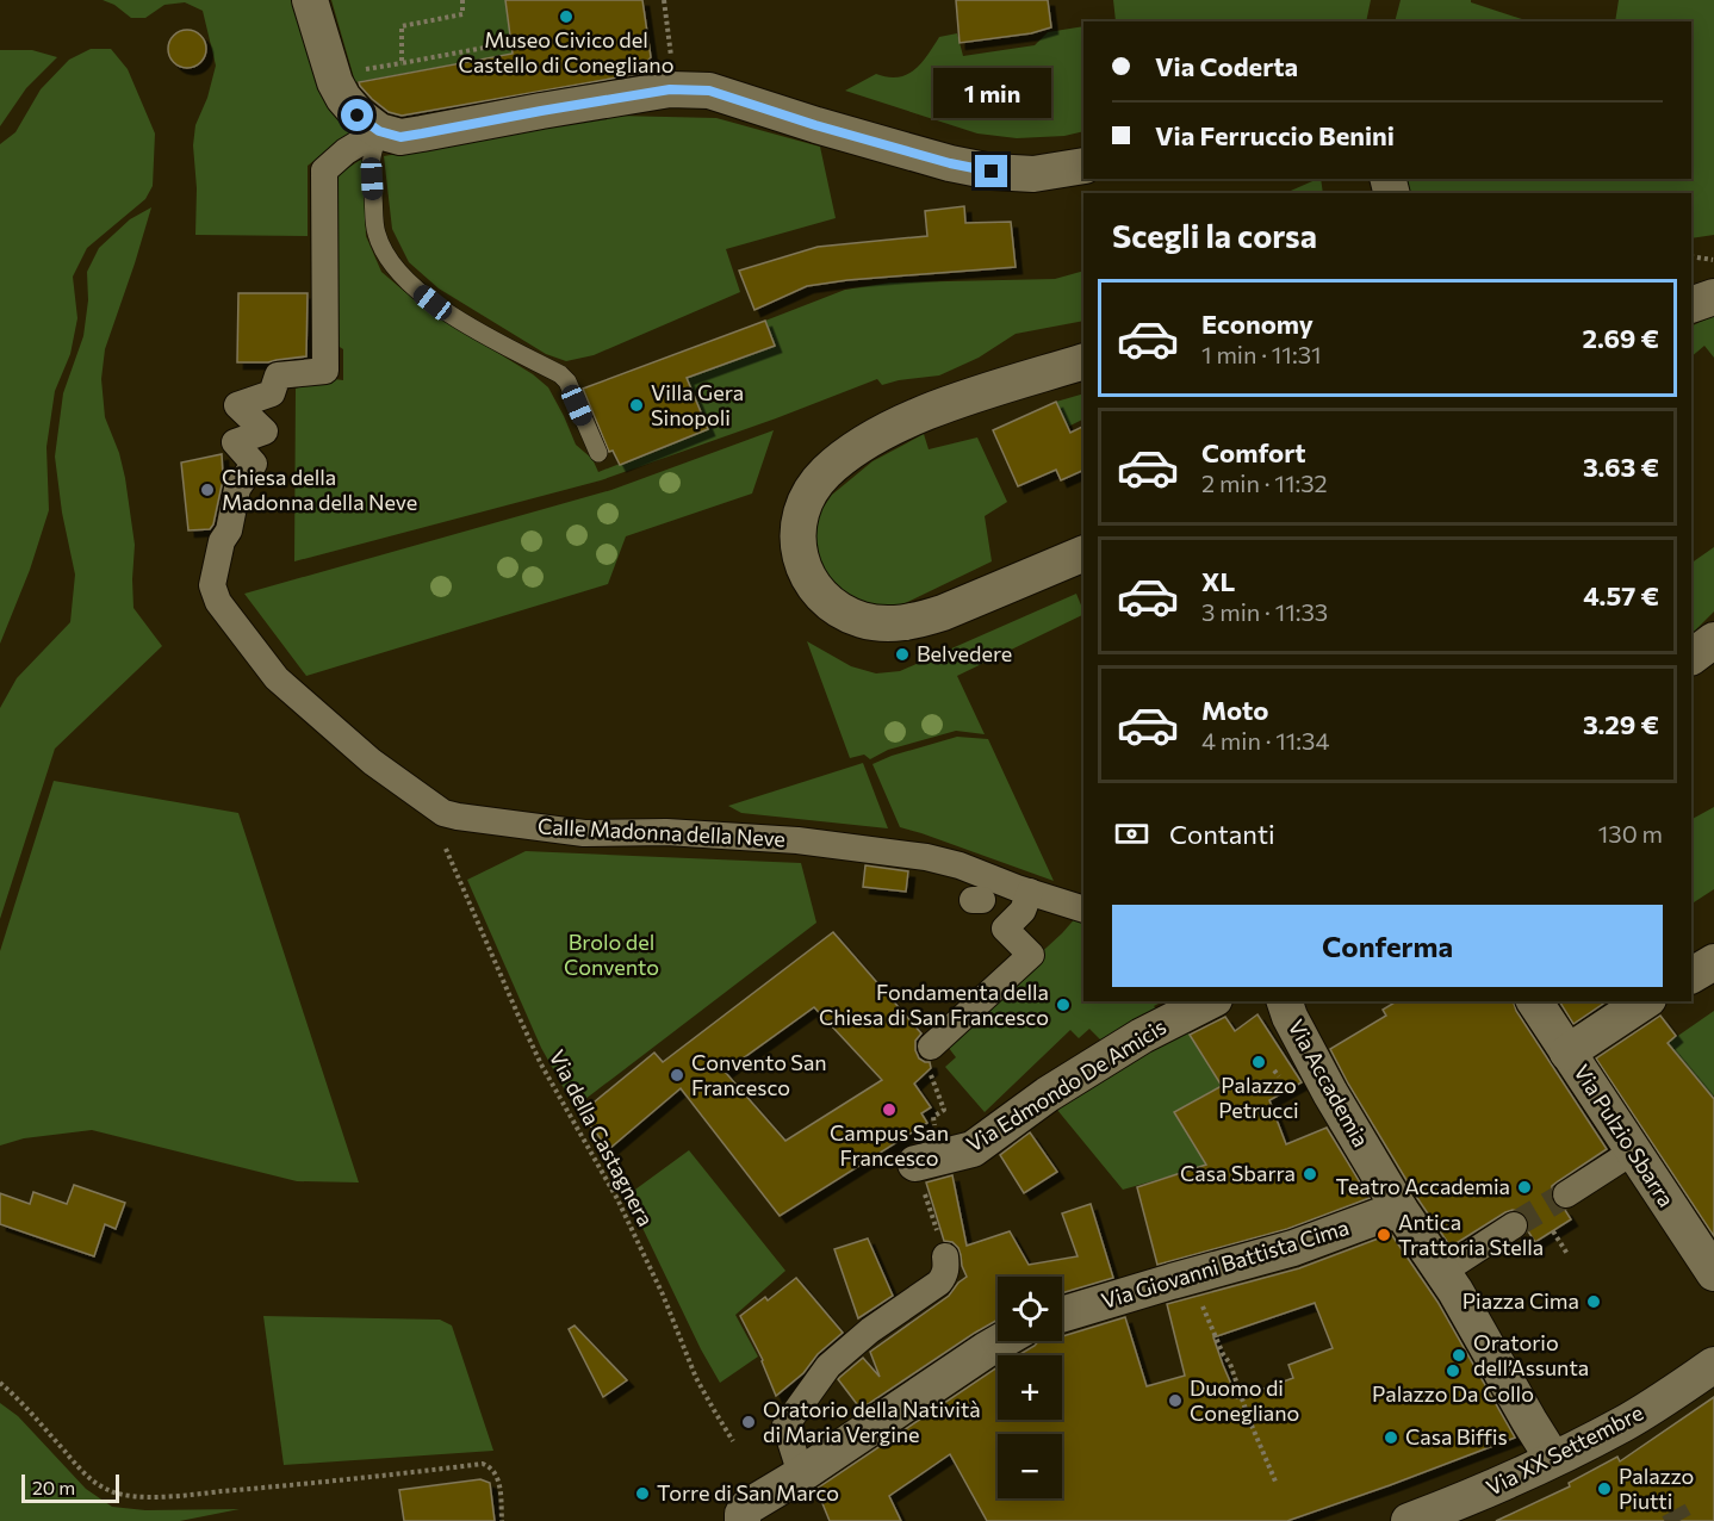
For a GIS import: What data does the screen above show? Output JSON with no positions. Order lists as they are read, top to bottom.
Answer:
{
  "streets": {
    "street": [
      "Calle Madonna della Neve",
      "Via Accademia",
      "Via Edmondo De Amicis",
      "Via Pulzio Sbarra",
      "Via Giovanni Battista Cima",
      "Via XX Settembre"
    ],
    "path": ["Via della Castagnera"]
  },
  "crossings": [
    ["Via Accademia", "Via Giovanni Battista Cima"],
    ["Via Accademia", "Via XX Settembre"]
  ],
  "parks": ["Brolo del Convento"],
  "places": [
    "Museo Civico del Castello di Conegliano",
    "Villa Gera Sinopoli",
    "Chiesa della Madonna della Neve",
    "Belvedere",
    "Fondamenta della Chiesa di San Francesco",
    "Palazzo Petrucci",
    "Convento San Francesco",
    "Campus San Francesco",
    "Casa Sbarra",
    "Teatro Accademia",
    "Antica Trattoria Stella",
    "Piazza Cima",
    "Oratorio dell’Assunta",
    "Palazzo Da Collo",
    "Duomo di Conegliano",
    "Oratorio della Natività di Maria Vergine",
    "Casa Biffis",
    "Palazzo Piutti",
    "Torre di San Marco"
  ],
  "scale_bar": "20 m",
  "page": {
    "banner": ["Via Coderta", "Via Ferruccio Benini"],
    "bubble": "1 min",
    "heading": "Scegli la corsa",
    "list": [
      {
        "name": "Economy",
        "note": "1 min · 11:31",
        "value": "2.69 €"
      },
      {
        "name": "Comfort",
        "note": "2 min · 11:32",
        "value": "3.63 €"
      },
      {
        "name": "XL",
        "note": "3 min · 11:33",
        "value": "4.57 €"
      },
      {
        "name": "Moto",
        "note": "4 min · 11:34",
        "value": "3.29 €"
      }
    ],
    "pay": ["Contanti", "130 m"],
    "buttons": "Conferma",
    "map_buttons": ["+", "−"],
    "scale": "20 m"
  }
}
